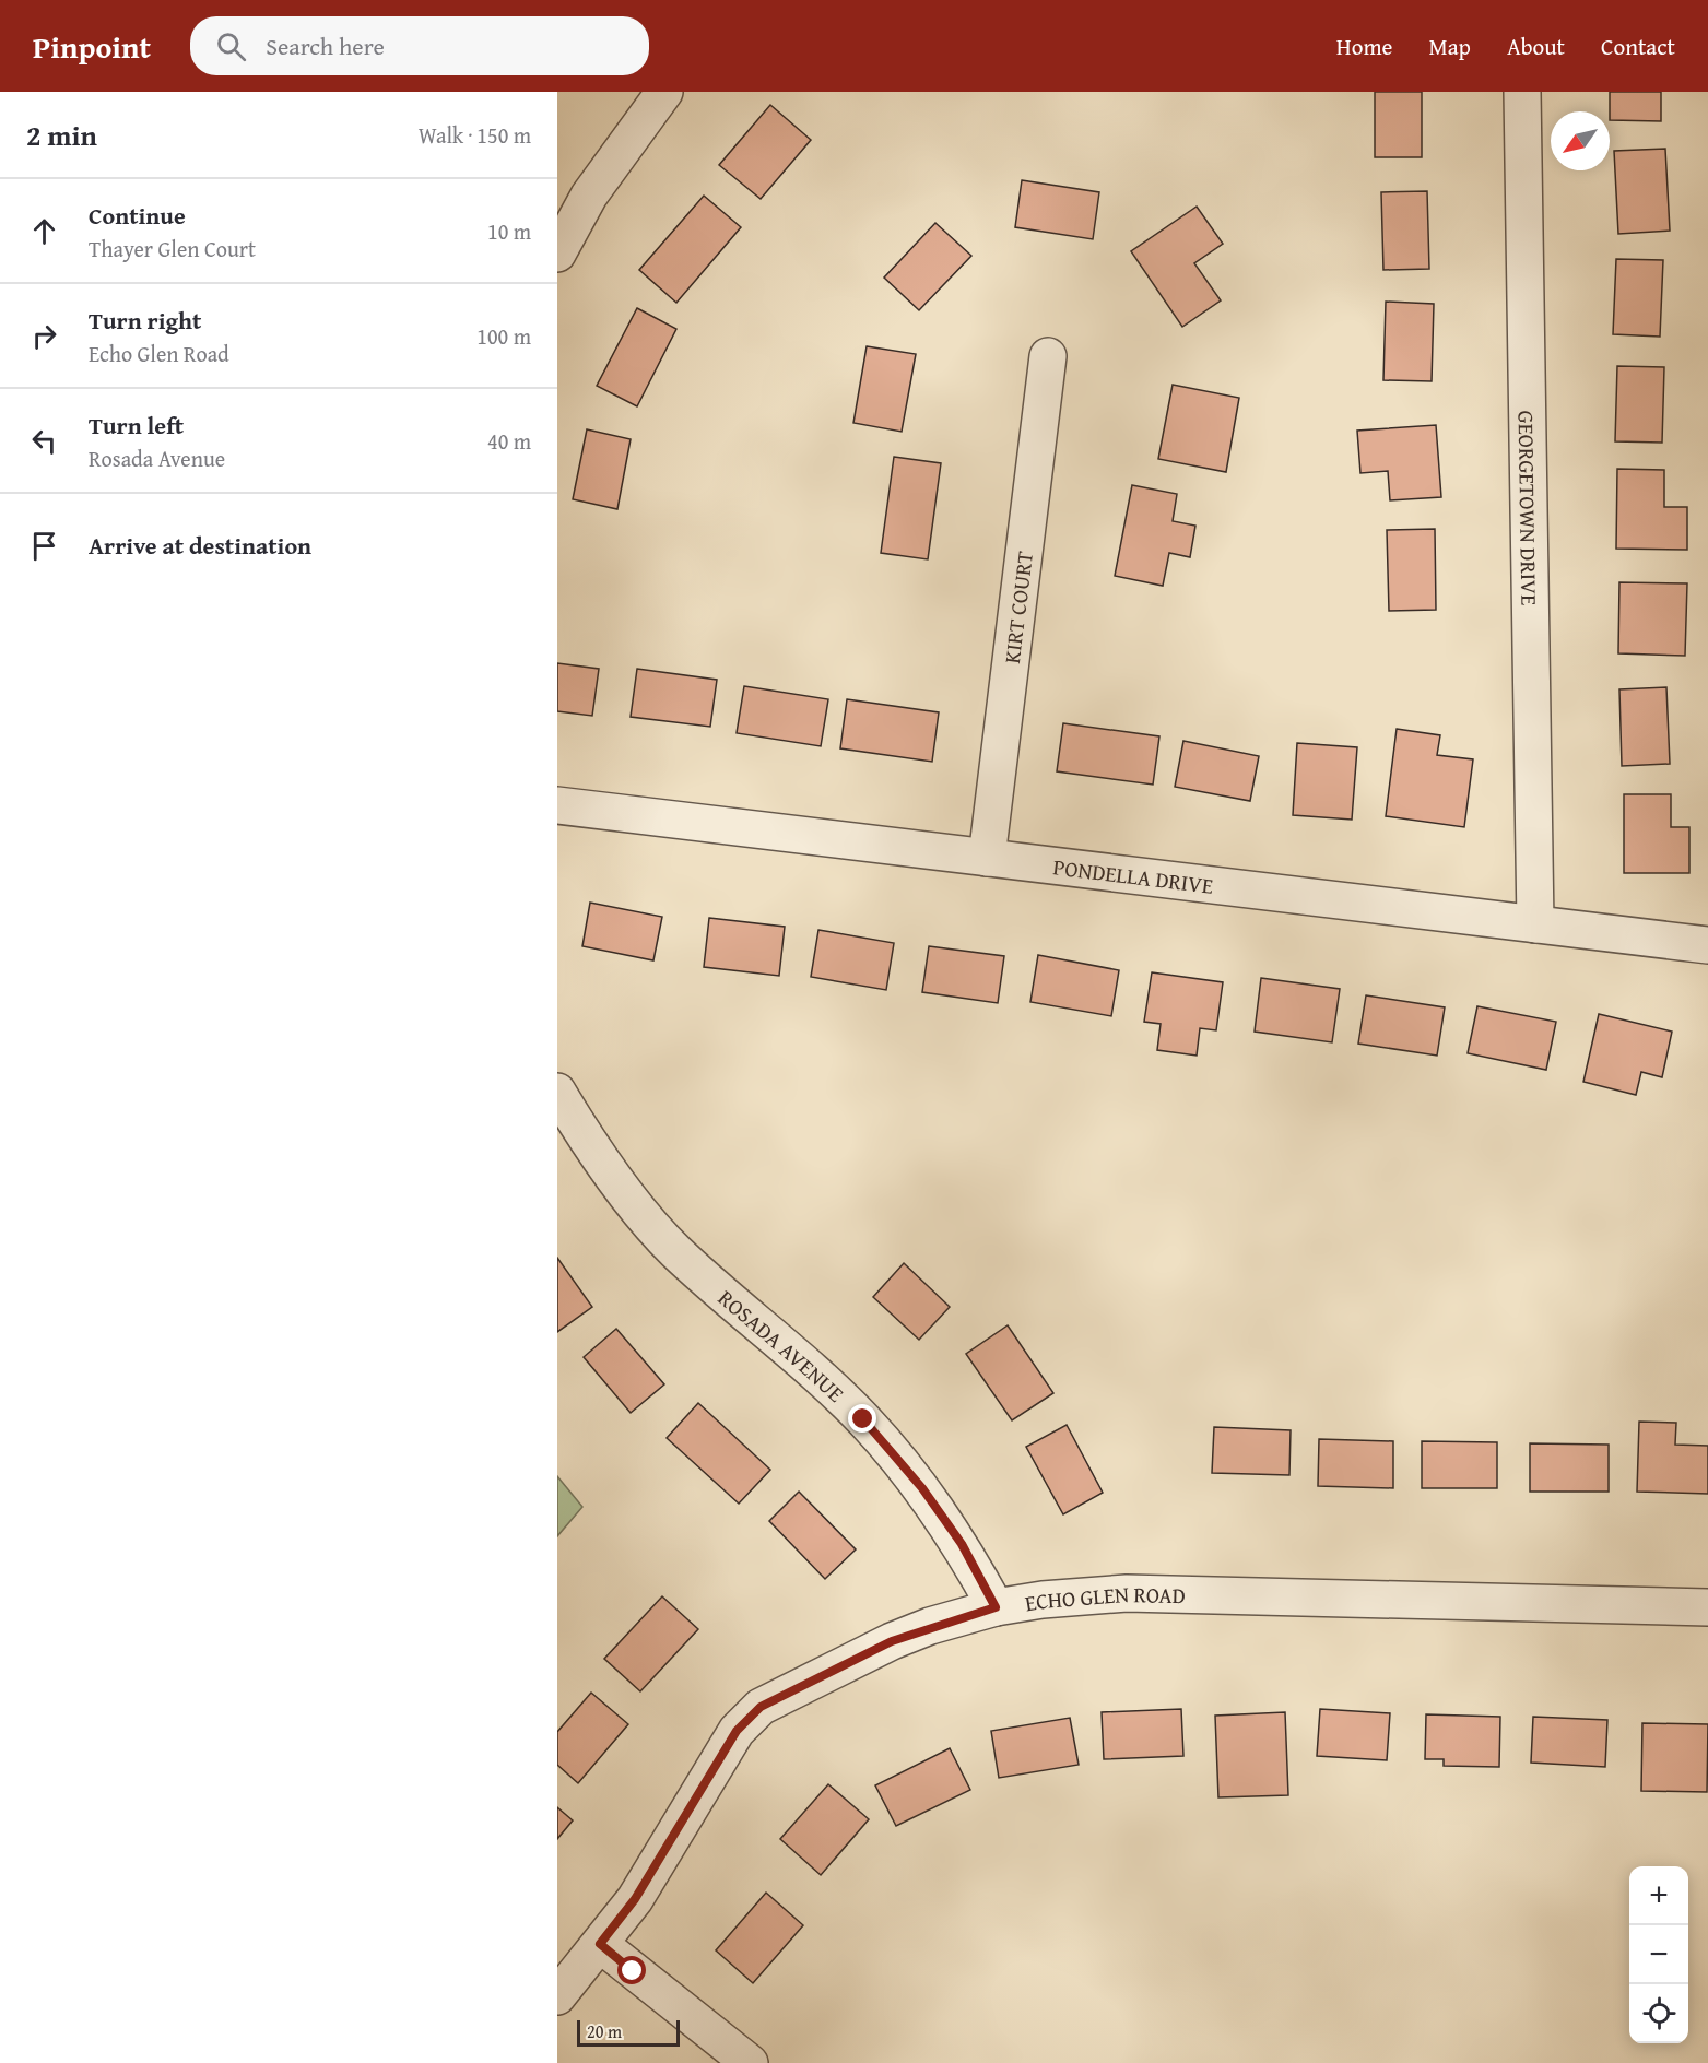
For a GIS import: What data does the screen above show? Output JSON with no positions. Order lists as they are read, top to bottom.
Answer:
{
  "streets": {
    "street": [
      "GEORGETOWN DRIVE",
      "KIRT COURT",
      "PONDELLA DRIVE",
      "ROSADA AVENUE",
      "ECHO GLEN ROAD"
    ]
  },
  "crossings": [
    ["GEORGETOWN DRIVE", "PONDELLA DRIVE"],
    ["KIRT COURT", "PONDELLA DRIVE"],
    ["ROSADA AVENUE", "ECHO GLEN ROAD"]
  ],
  "scale_bar": "20 m",
  "north": "bottom left",
  "page": {
    "header": "Pinpoint",
    "search": "Search here",
    "nav": [
      "Home",
      "Map",
      "About",
      "Contact"
    ],
    "heading": ["2 min", "Walk · 150 m"],
    "list": [
      ["Continue", "Thayer Glen Court", "10 m"],
      ["Turn right", "Echo Glen Road", "100 m"],
      ["Turn left", "Rosada Avenue", "40 m"],
      "Arrive at destination"
    ],
    "map_buttons": ["+", "−"],
    "scale": "20 m"
  }
}
